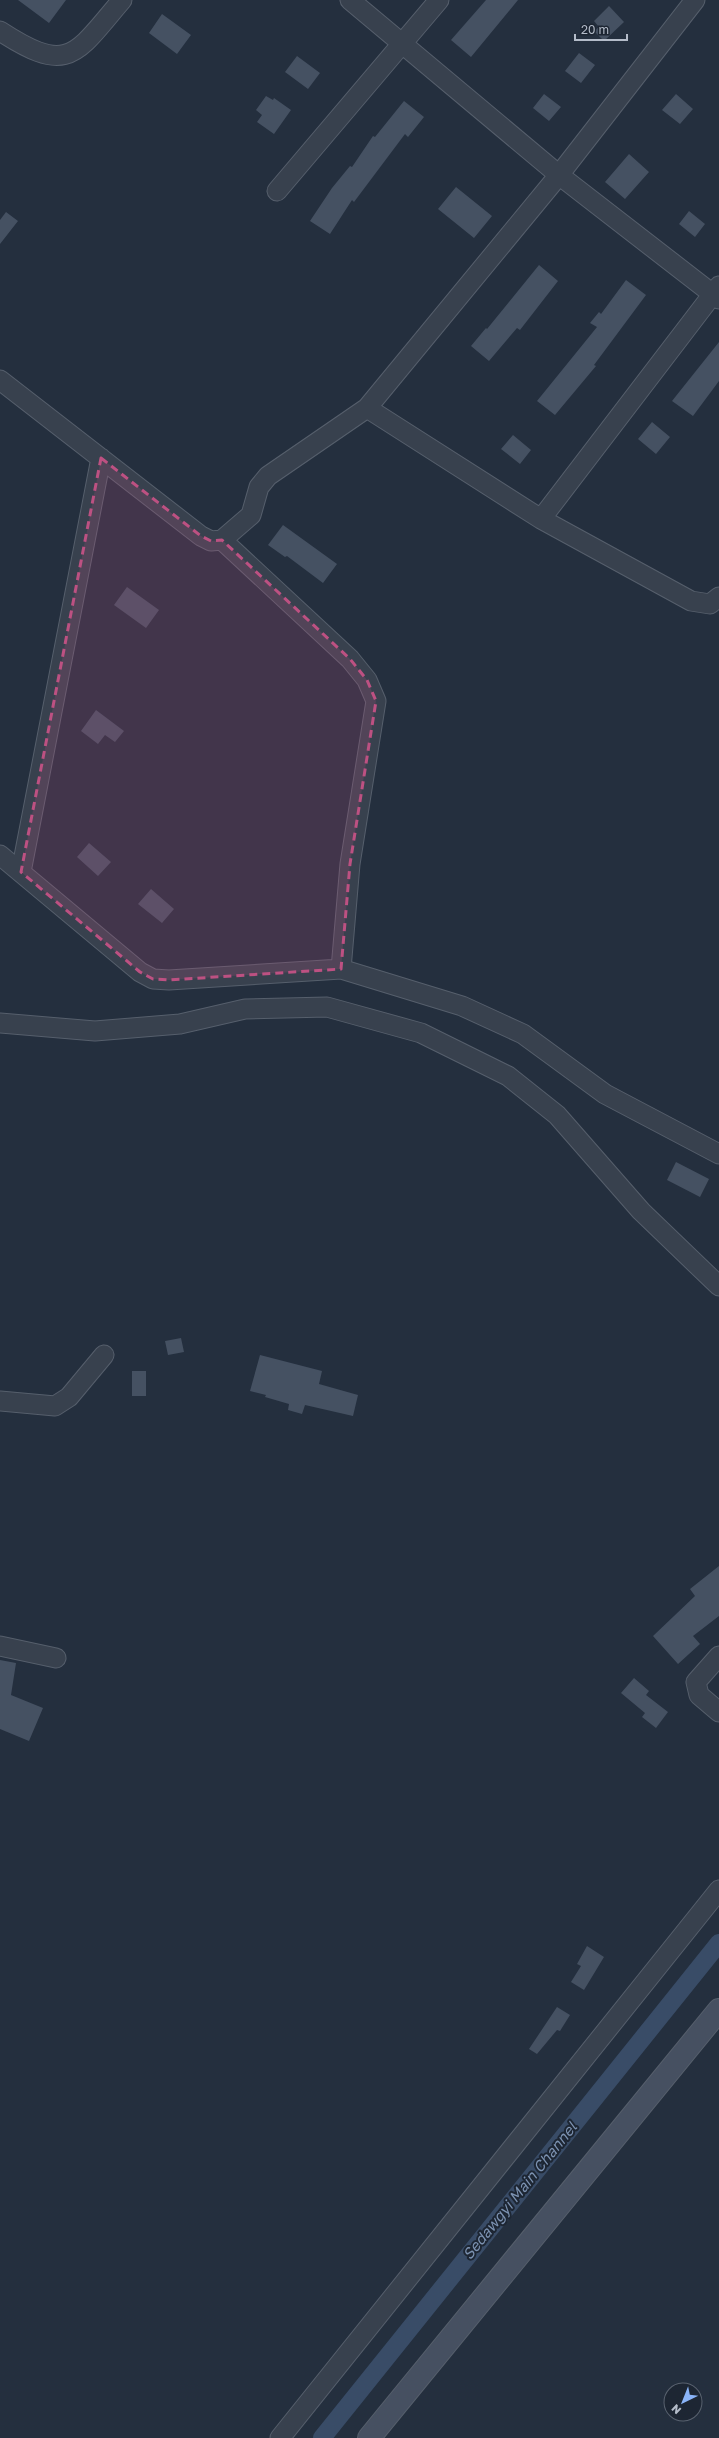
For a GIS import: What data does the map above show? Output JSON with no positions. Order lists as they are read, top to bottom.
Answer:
{
  "water": ["Sedawgyi Main Channel"],
  "scale_bar": "20 m",
  "north": "bottom left"
}
